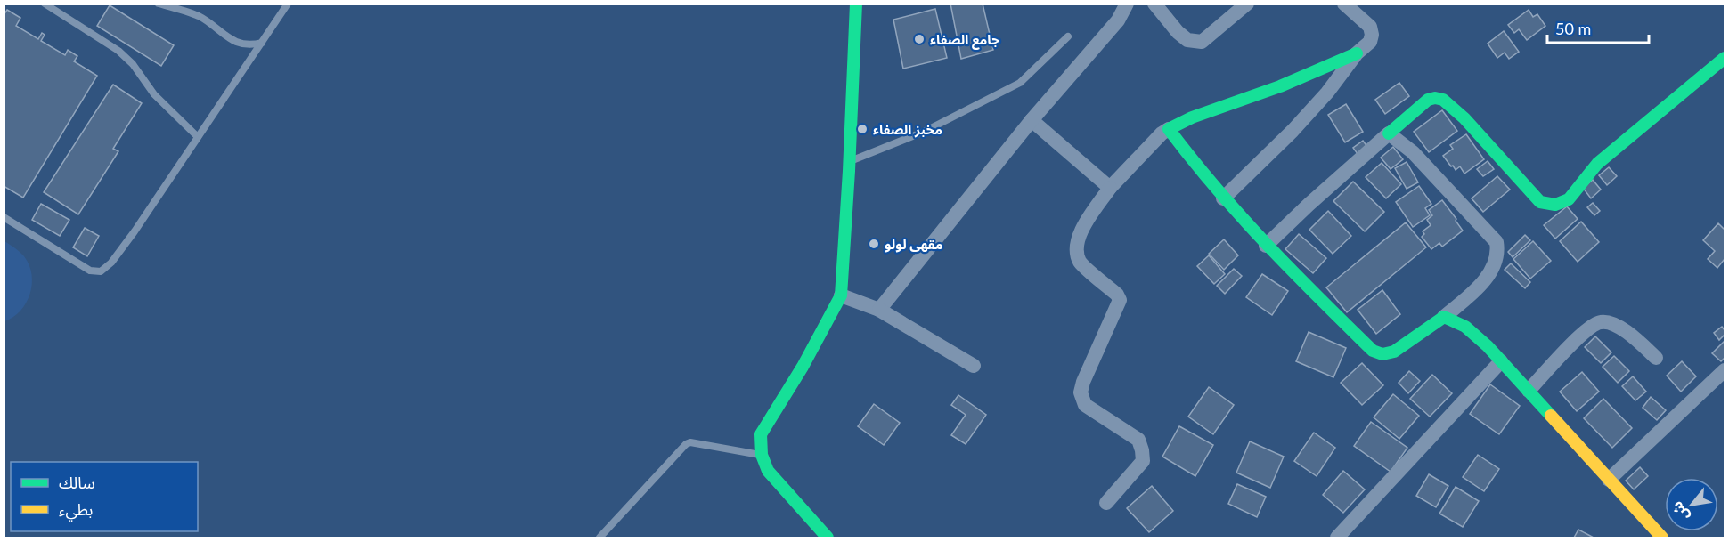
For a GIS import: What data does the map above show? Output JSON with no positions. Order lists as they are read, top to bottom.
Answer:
{
  "places": ["جامع الصفاء", "مخبز الصفاء", "مقهى لولو"],
  "legend": ["سالك", "بطيء"],
  "scale_bar": "50 m",
  "north": "bottom left"
}
